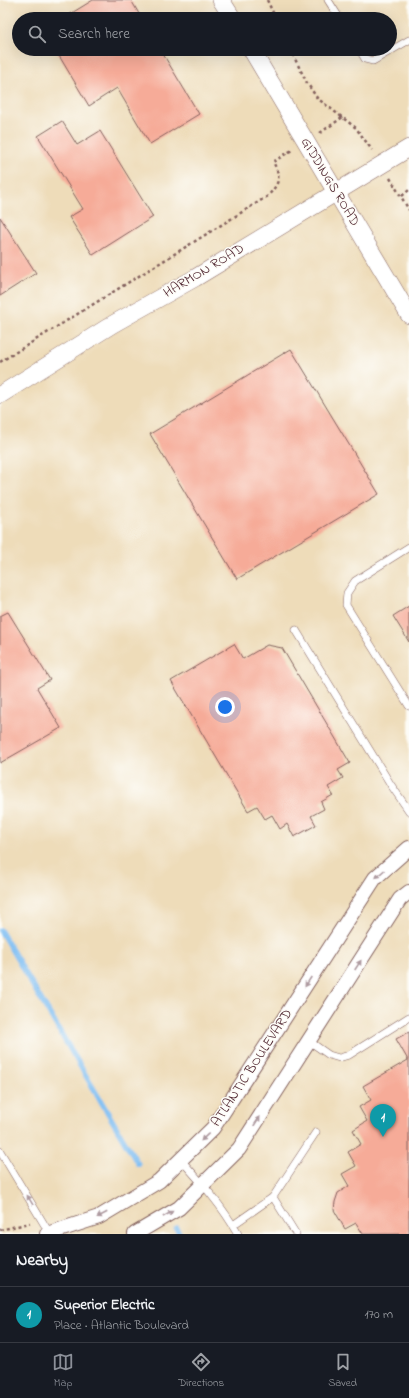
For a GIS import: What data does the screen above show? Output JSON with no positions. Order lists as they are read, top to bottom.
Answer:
{
  "streets": {
    "street": ["GIDDINGS ROAD", "HARMON ROAD", "ATLANTIC BOULEVARD"]
  },
  "crossings": [
    ["GIDDINGS ROAD", "HARMON ROAD"]
  ],
  "page": {
    "search": "Search here",
    "pins": "1",
    "heading": "Nearby",
    "list": [
      {
        "mark": "1",
        "name": "Superior Electric",
        "note": "Place · Atlantic Boulevard",
        "value": "170 m"
      }
    ],
    "nav": ["Map", "Directions", "Saved"]
  }
}
